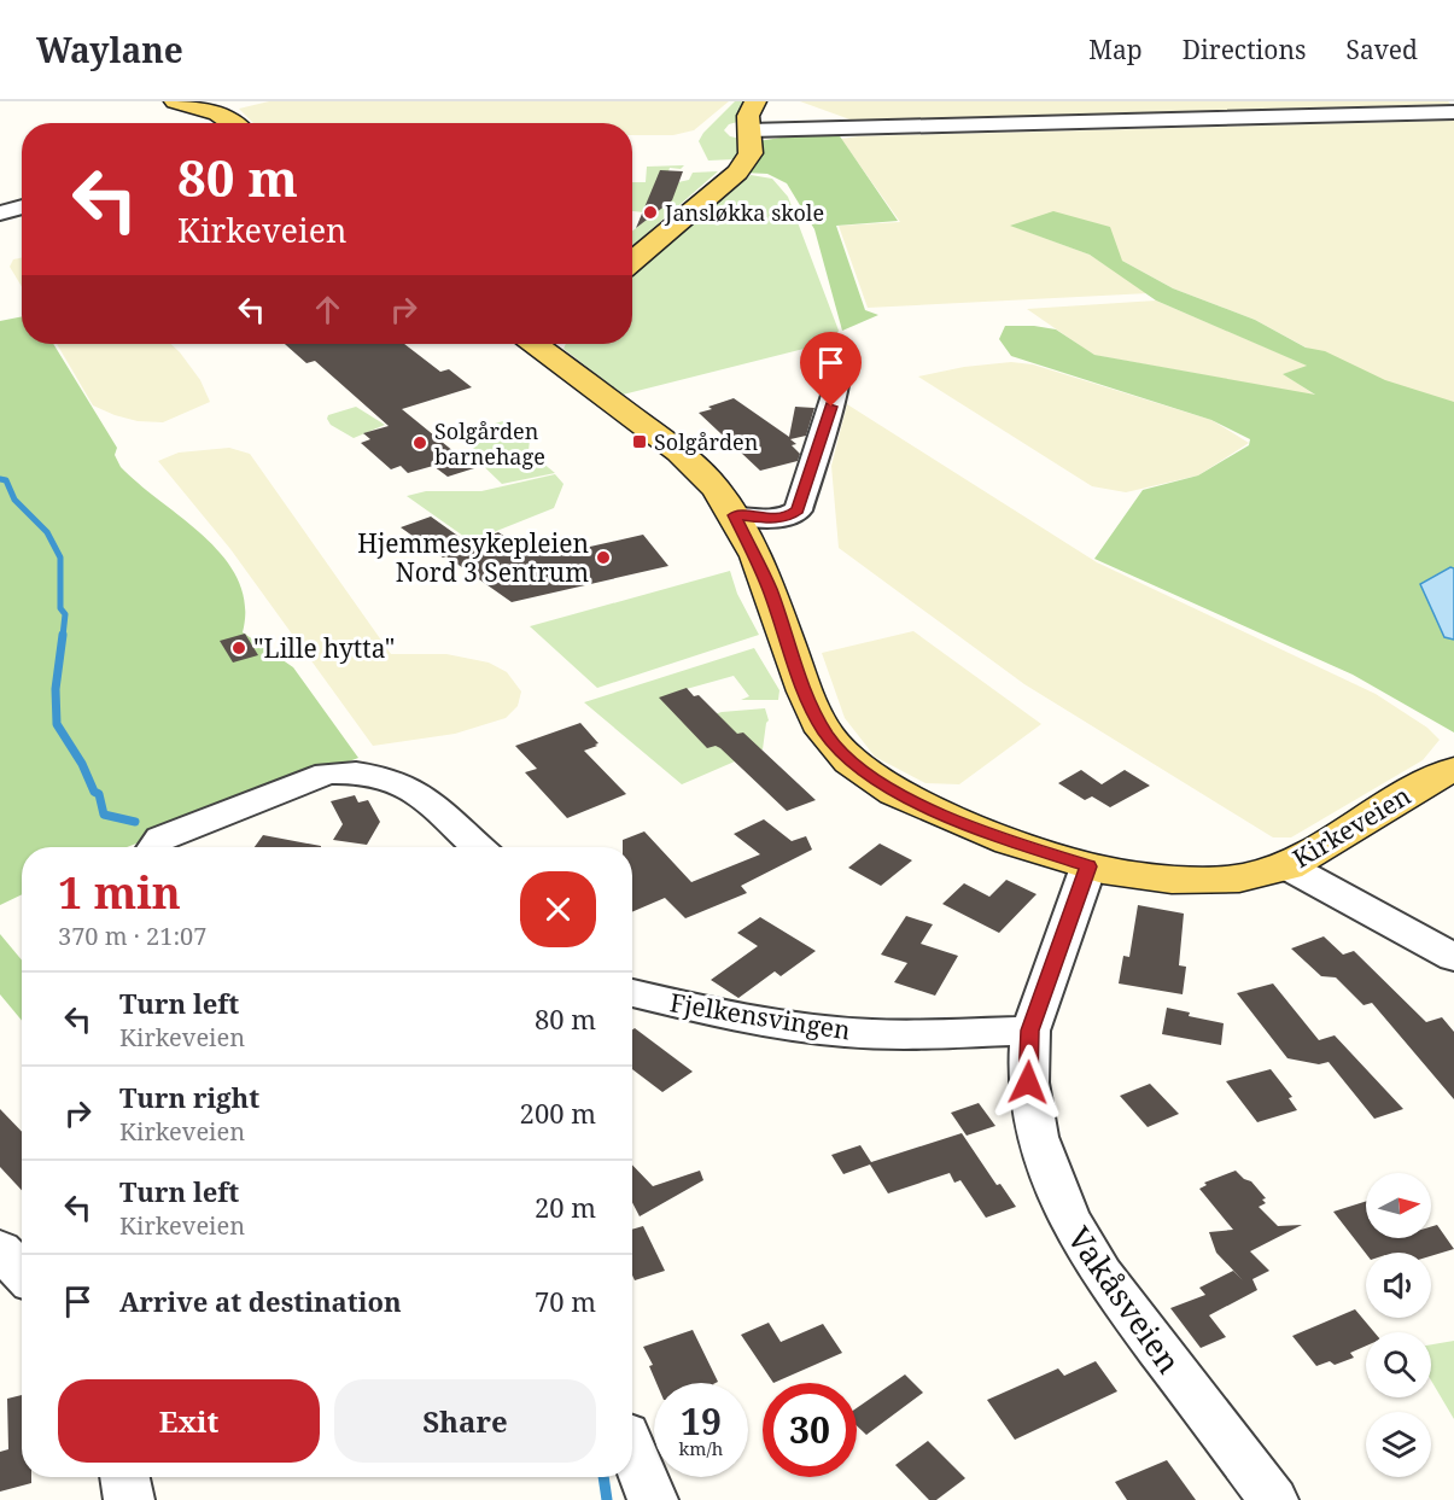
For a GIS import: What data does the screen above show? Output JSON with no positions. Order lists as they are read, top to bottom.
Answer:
{
  "streets": {
    "main road": ["Kirkeveien"],
    "street": ["Fjelkensvingen", "Vakåsveien"]
  },
  "crossings": [
    ["Kirkeveien", "Vakåsveien"],
    ["Fjelkensvingen", "Vakåsveien"]
  ],
  "places": {
    "other": [
      "Jansløkka skole",
      "Solgården barnehage",
      "Hjemmesykepleien Nord 3 Sentrum",
      "\"Lille hytta\""
    ],
    "transit": ["Solgården"]
  },
  "north": "right",
  "page": {
    "header": "Waylane",
    "nav": ["Map", "Directions", "Saved"],
    "turn": ["80 m", "Kirkeveien"],
    "heading": ["1 min", "370 m · 21:07"],
    "list": [
      {
        "name": "Turn left",
        "note": "Kirkeveien",
        "value": "80 m"
      },
      {
        "name": "Turn right",
        "note": "Kirkeveien",
        "value": "200 m"
      },
      {
        "name": "Turn left",
        "note": "Kirkeveien",
        "value": "20 m"
      },
      {
        "name": "Arrive at destination",
        "value": "70 m"
      }
    ],
    "buttons": ["Exit", "Share"],
    "speed": "19 km/h",
    "limit": "30"
  }
}
